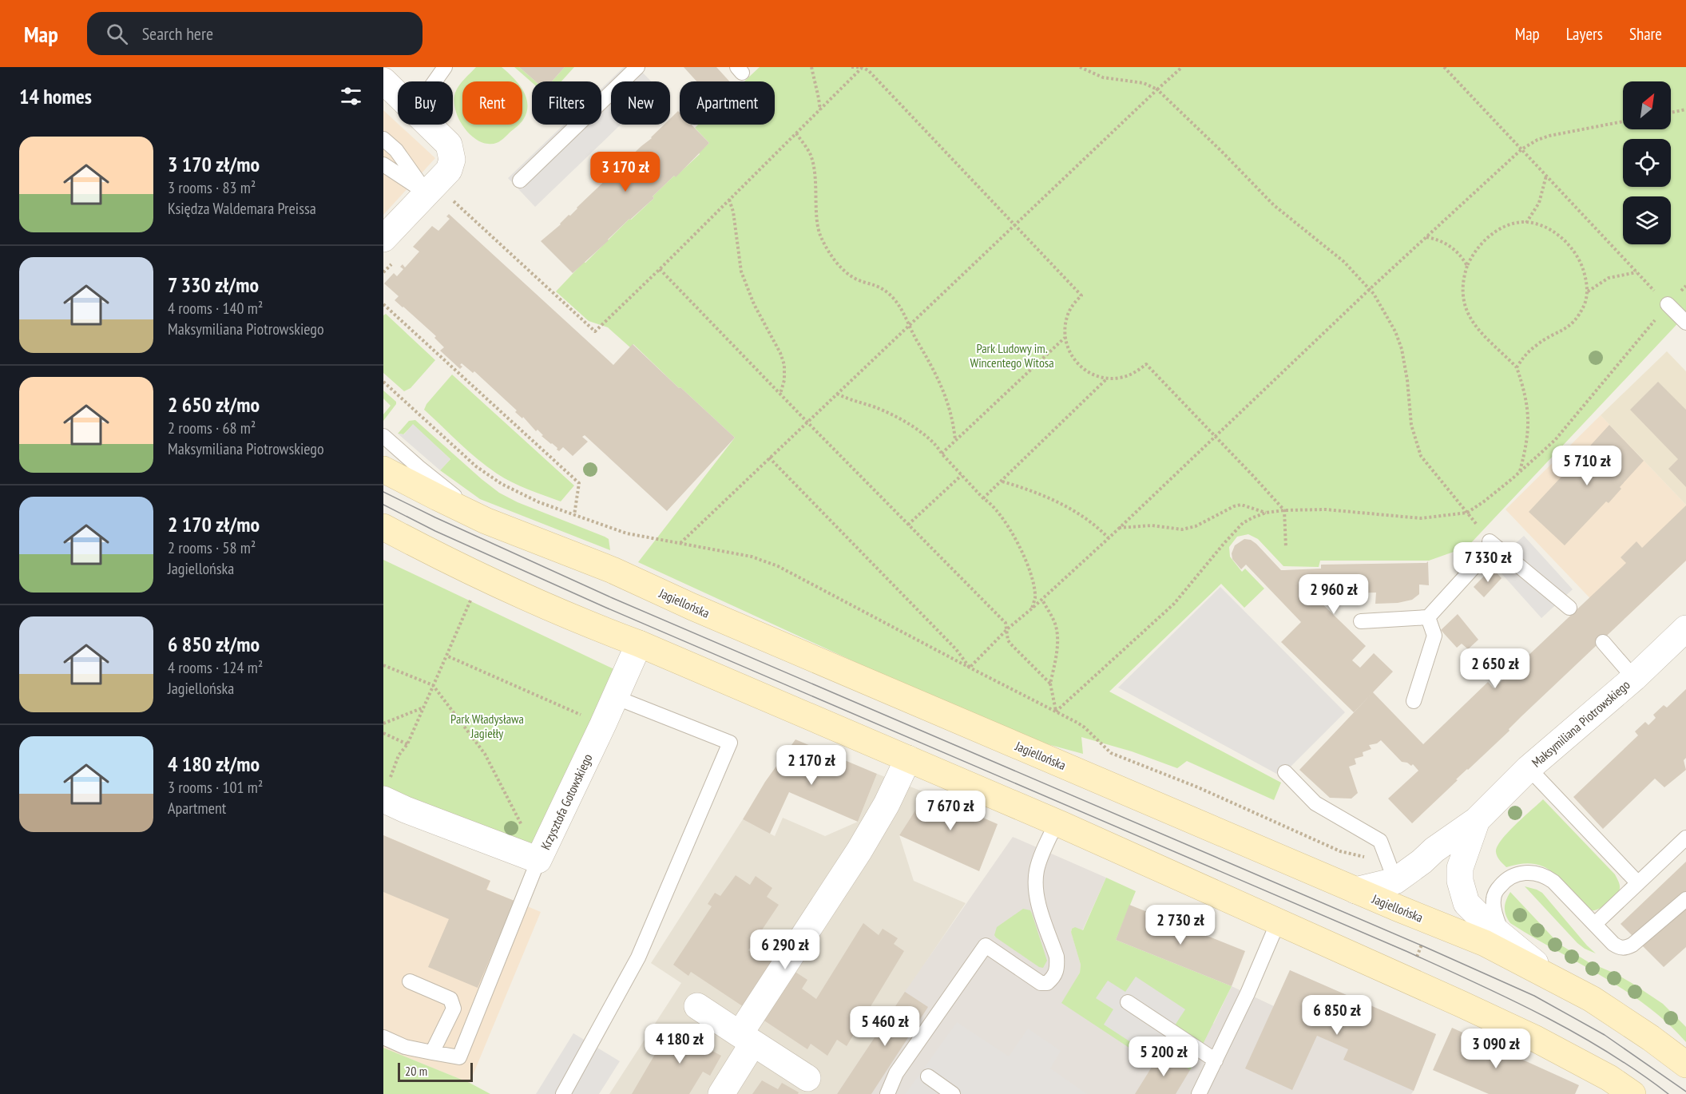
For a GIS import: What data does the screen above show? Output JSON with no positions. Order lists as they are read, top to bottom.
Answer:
{
  "streets": {
    "main road": ["Jagiellońska"],
    "street": ["Maksymiliana Piotrowskiego", "Krzysztofa Gotowskiego"]
  },
  "crossings": [
    ["Jagiellońska", "Maksymiliana Piotrowskiego"]
  ],
  "parks": ["Park Ludowy im. Wincentego Witosa", "Park Władysława Jagiełły"],
  "scale_bar": "20 m",
  "north": "top right",
  "page": {
    "header": "Map",
    "search": "Search here",
    "nav": ["Map", "Layers", "Share"],
    "heading": "14 homes",
    "chip": [
      "Buy",
      "Rent",
      "Filters",
      "New",
      "Apartment"
    ],
    "list": [
      {
        "name": "3 170 zł/mo",
        "note": "3 rooms · 83 m² · Księdza Waldemara Preissa"
      },
      {
        "name": "7 330 zł/mo",
        "note": "4 rooms · 140 m² · Maksymiliana Piotrowskiego"
      },
      {
        "name": "2 650 zł/mo",
        "note": "2 rooms · 68 m² · Maksymiliana Piotrowskiego"
      },
      {
        "name": "2 170 zł/mo",
        "note": "2 rooms · 58 m² · Jagiellońska"
      },
      {
        "name": "6 850 zł/mo",
        "note": "4 rooms · 124 m² · Jagiellońska"
      },
      {
        "name": "4 180 zł/mo",
        "note": "3 rooms · 101 m² · Apartment"
      }
    ],
    "price": [
      "3 170 zł",
      "5 710 zł",
      "7 330 zł",
      "2 960 zł",
      "2 650 zł",
      "2 170 zł",
      "7 670 zł",
      "2 730 zł",
      "6 290 zł",
      "6 850 zł",
      "5 460 zł",
      "4 180 zł",
      "3 090 zł",
      "5 200 zł"
    ],
    "scale": "20 m"
  }
}
